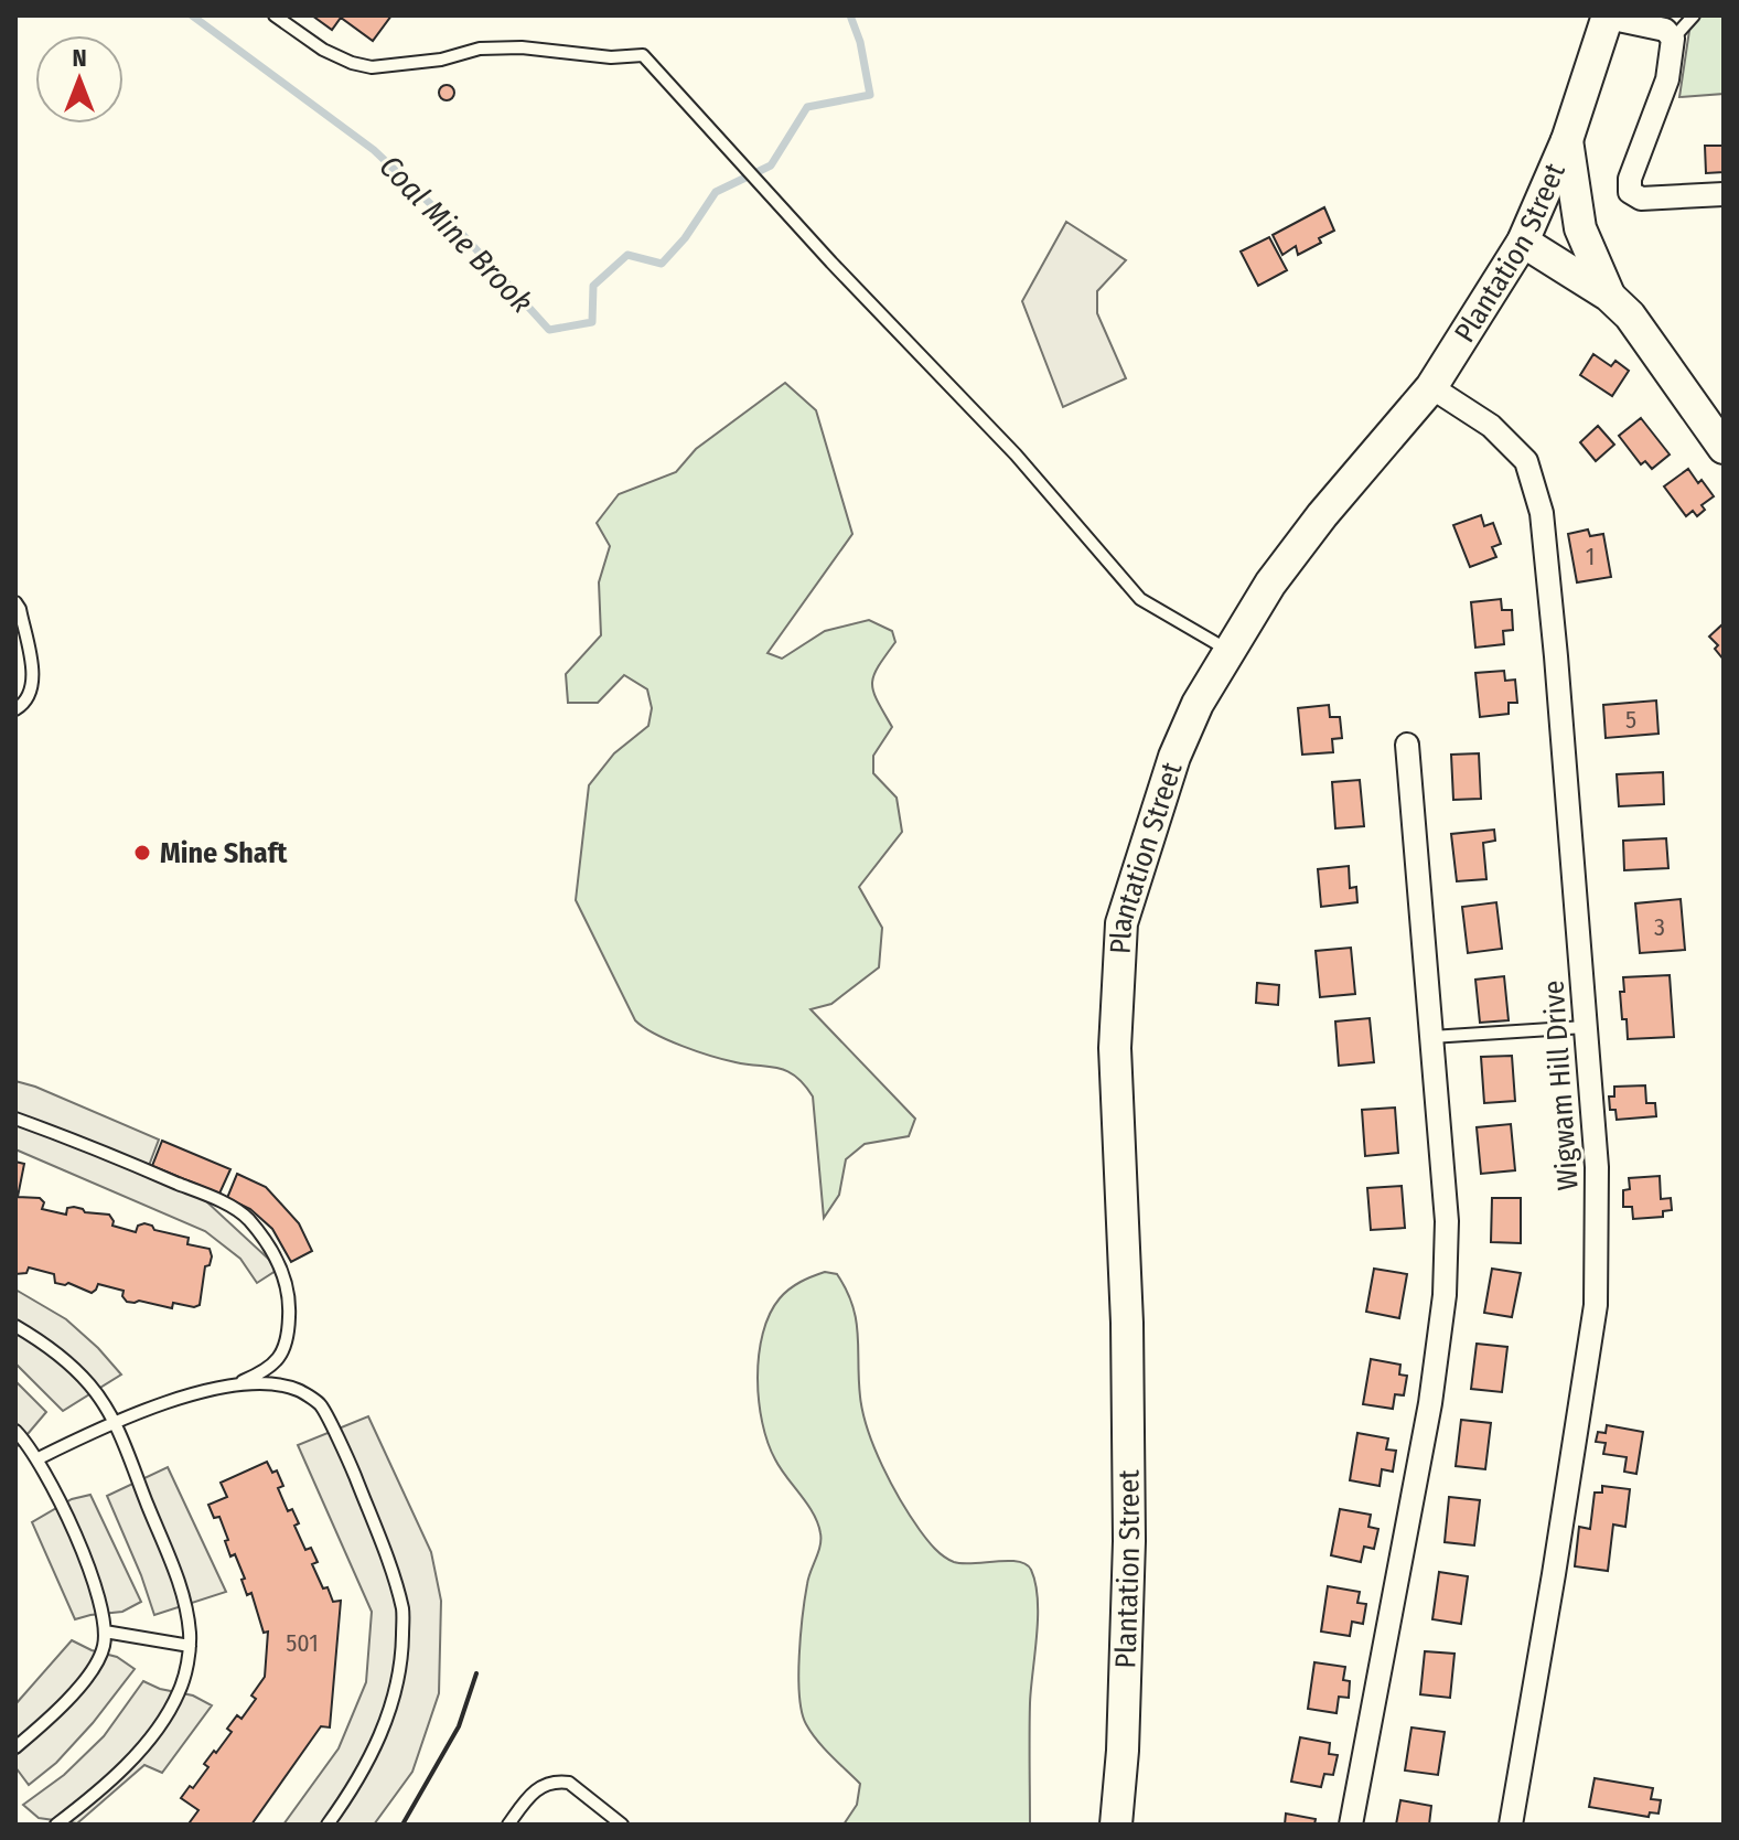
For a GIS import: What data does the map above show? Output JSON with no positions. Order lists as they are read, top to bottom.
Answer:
{
  "streets": {
    "main road": ["Plantation Street"],
    "street": ["Wigwam Hill Drive"]
  },
  "crossings": [
    ["Plantation Street", "Wigwam Hill Drive"]
  ],
  "water": ["Coal Mine Brook"],
  "places": ["Mine Shaft"],
  "house_numbers": [
    "1",
    "5",
    "3",
    "501"
  ],
  "north": "top"
}
